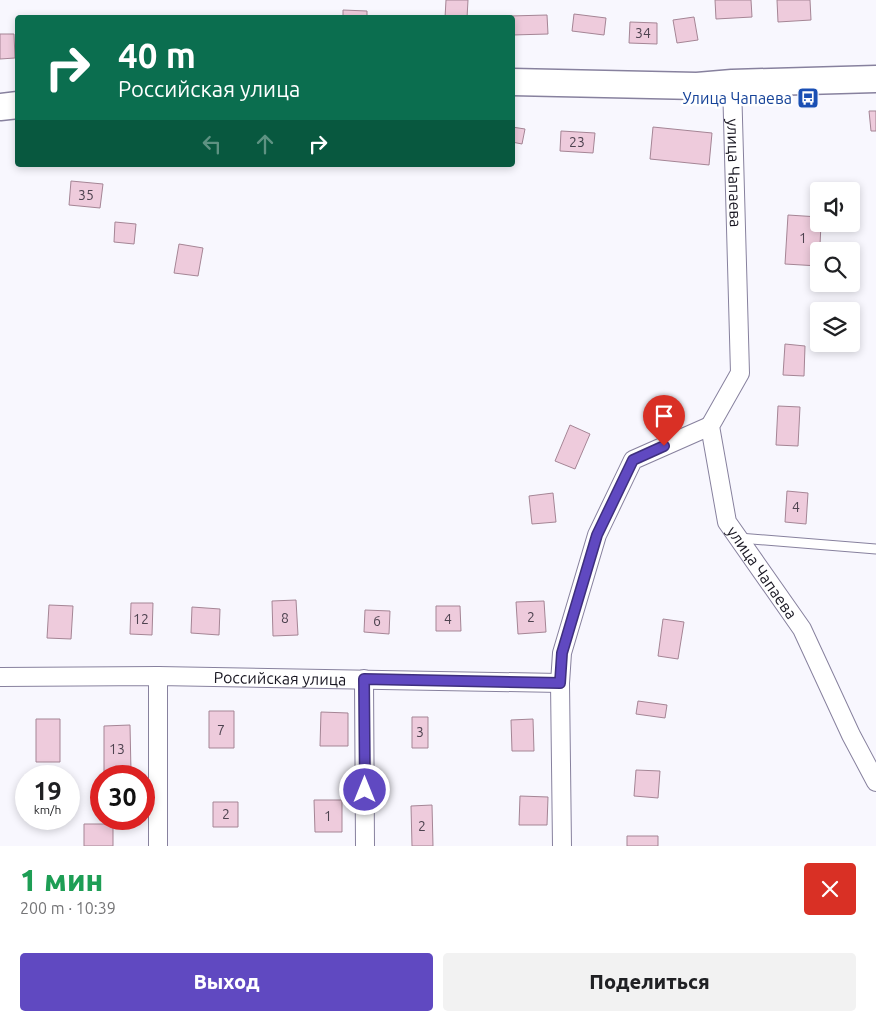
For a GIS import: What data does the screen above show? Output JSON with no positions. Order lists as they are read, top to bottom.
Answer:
{
  "streets": {
    "street": ["улица Чапаева", "Российская улица"]
  },
  "places": {
    "bus stop": ["Улица Чапаева"]
  },
  "house_numbers": [
    "34",
    "23",
    "35",
    "1",
    "4",
    "2",
    "8",
    "12",
    "4",
    "6",
    "7",
    "3",
    "13",
    "2",
    "1",
    "2"
  ],
  "page": {
    "turn": ["40 m", "Российская улица"],
    "speed": "19 km/h",
    "limit": "30",
    "heading": ["1 мин", "200 m · 10:39"],
    "buttons": ["Выход", "Поделиться"]
  }
}
